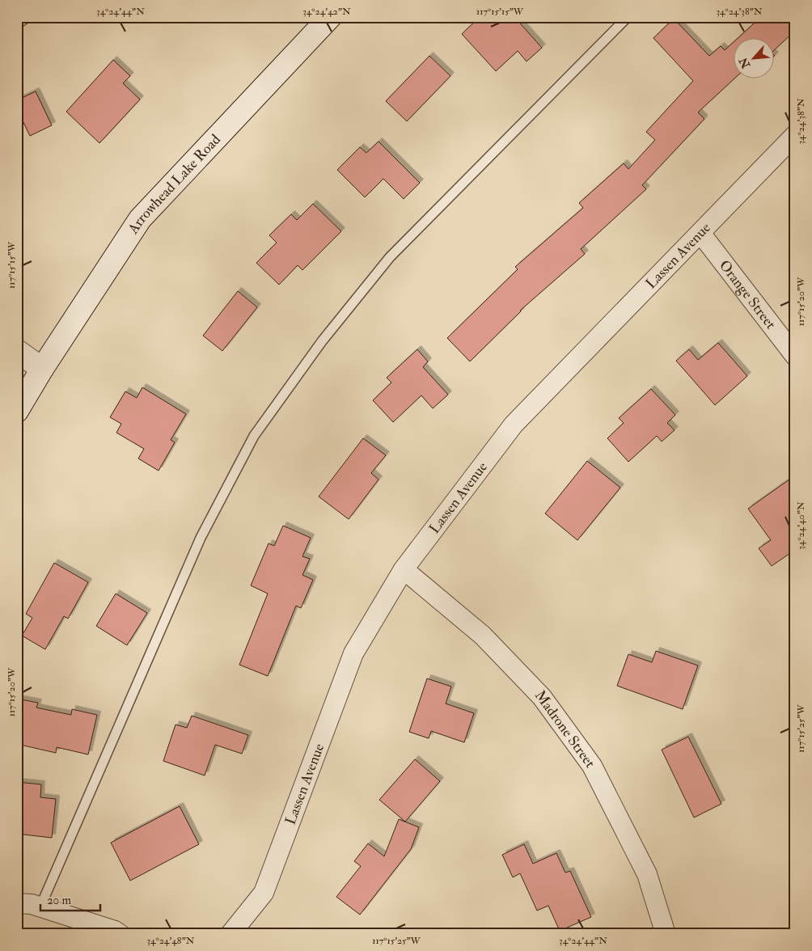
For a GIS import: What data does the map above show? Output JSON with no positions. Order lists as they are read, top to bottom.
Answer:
{
  "streets": {
    "main road": ["Arrowhead Lake Road"],
    "street": ["Lassen Avenue", "Orange Street", "Madrone Street"]
  },
  "crossings": [
    ["Lassen Avenue", "Orange Street"],
    ["Lassen Avenue", "Madrone Street"]
  ],
  "scale_bar": "20 m",
  "north": "bottom left",
  "coordinates": [
    "34°24'44\"N",
    "34°24'42\"N",
    "117°15'15\"W",
    "34°24'38\"N",
    "117°15'20\"W",
    "34°24'40\"N",
    "117°15'25\"W",
    "34°24'48\"N"
  ]
}
